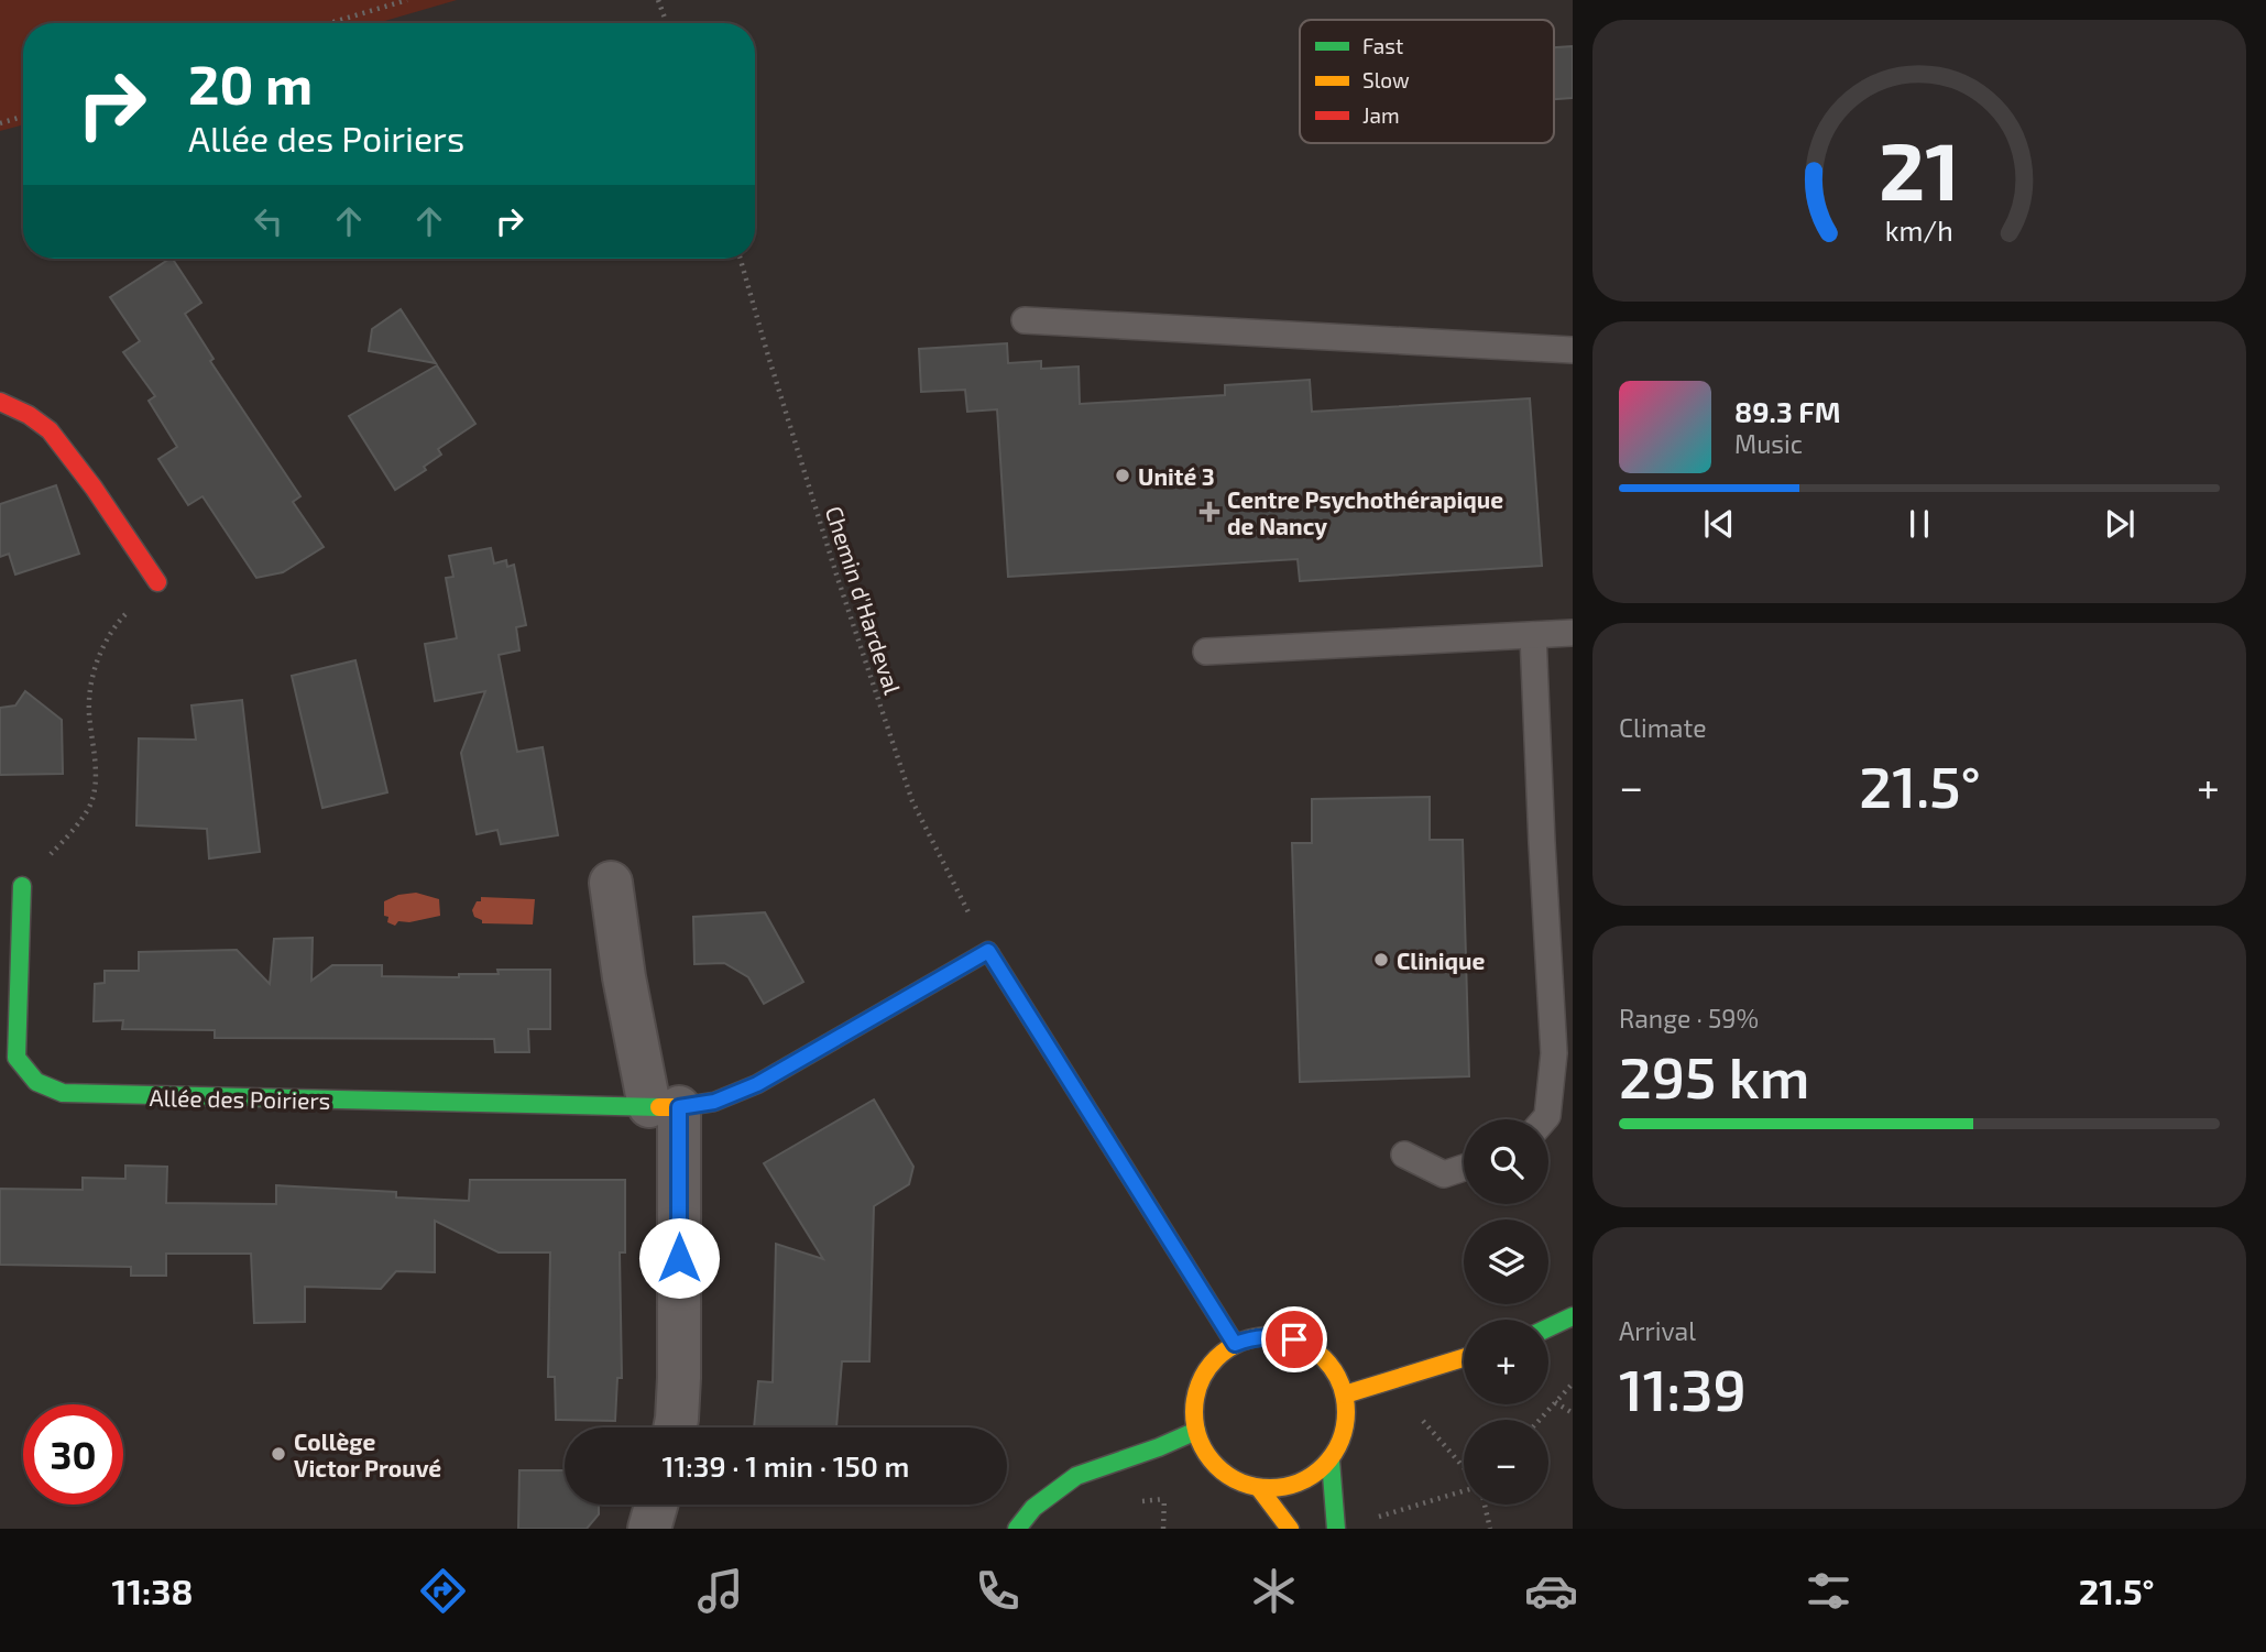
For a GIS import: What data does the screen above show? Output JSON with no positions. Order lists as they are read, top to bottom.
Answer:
{
  "streets": {
    "street": ["Allée des Poiriers"],
    "path": ["Chemin d'Hardeval"]
  },
  "crossings": [
    ["Chemin d'Hardeval", "Allée des Poiriers"]
  ],
  "places": {
    "other": ["Unité 3", "Clinique", "Collège Victor Prouvé"],
    "health": ["Centre Psychothérapique de Nancy"]
  },
  "legend": ["Fast", "Slow", "Jam"],
  "page": {
    "turn": ["20 m", "Allée des Poiriers"],
    "song": ["89.3 FM", "Music"],
    "tile": [
      "Climate",
      ["Range · 59%", "295 km"],
      ["Arrival", "11:39"]
    ],
    "heat": ["−", "21.5°", "+"],
    "map_buttons": ["+", "−"],
    "limit": "30",
    "trip": "11:39 · 1 min · 150 m",
    "tabs": ["11:38", "21.5°"],
    "gauge": ["21", "km/h"]
  }
}
